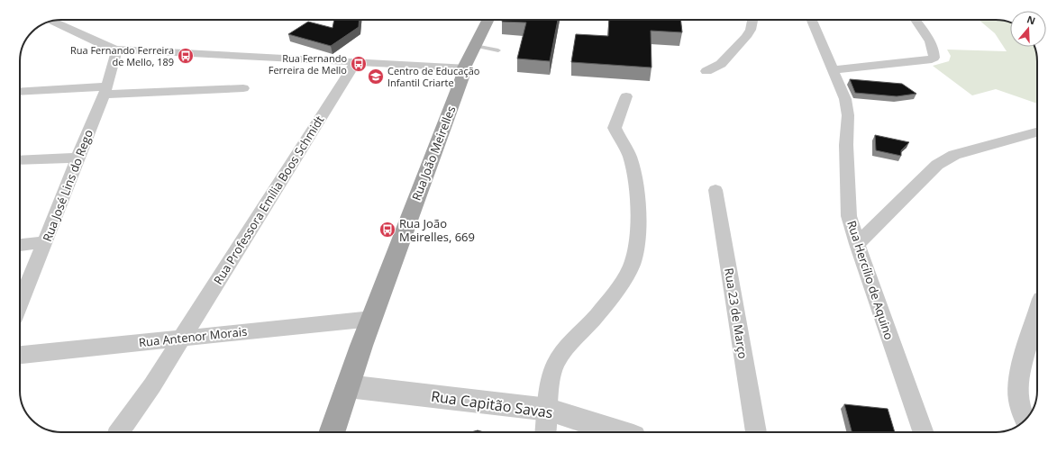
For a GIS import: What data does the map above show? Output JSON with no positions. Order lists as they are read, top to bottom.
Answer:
{
  "streets": {
    "main road": ["Rua João Meirelles"],
    "street": [
      "Rua José Lins do Rego",
      "Rua Professora Emília Boos Schmidt",
      "Rua Hercílio de Aquino",
      "Rua 23 de Março",
      "Rua Antenor Morais",
      "Rua Capitão Savas"
    ]
  },
  "crossings": [
    ["Rua João Meirelles", "Rua Antenor Morais"],
    ["Rua João Meirelles", "Rua Capitão Savas"],
    ["Rua Professora Emília Boos Schmidt", "Rua Antenor Morais"]
  ],
  "places": {
    "bus stop": ["Rua Fernando Ferreira de Mello, 189", "Rua Fernando Ferreira de Mello", "Rua João Meirelles, 669"],
    "school or university": ["Centro de Educação Infantil Criarte"]
  },
  "north": "top"
}
